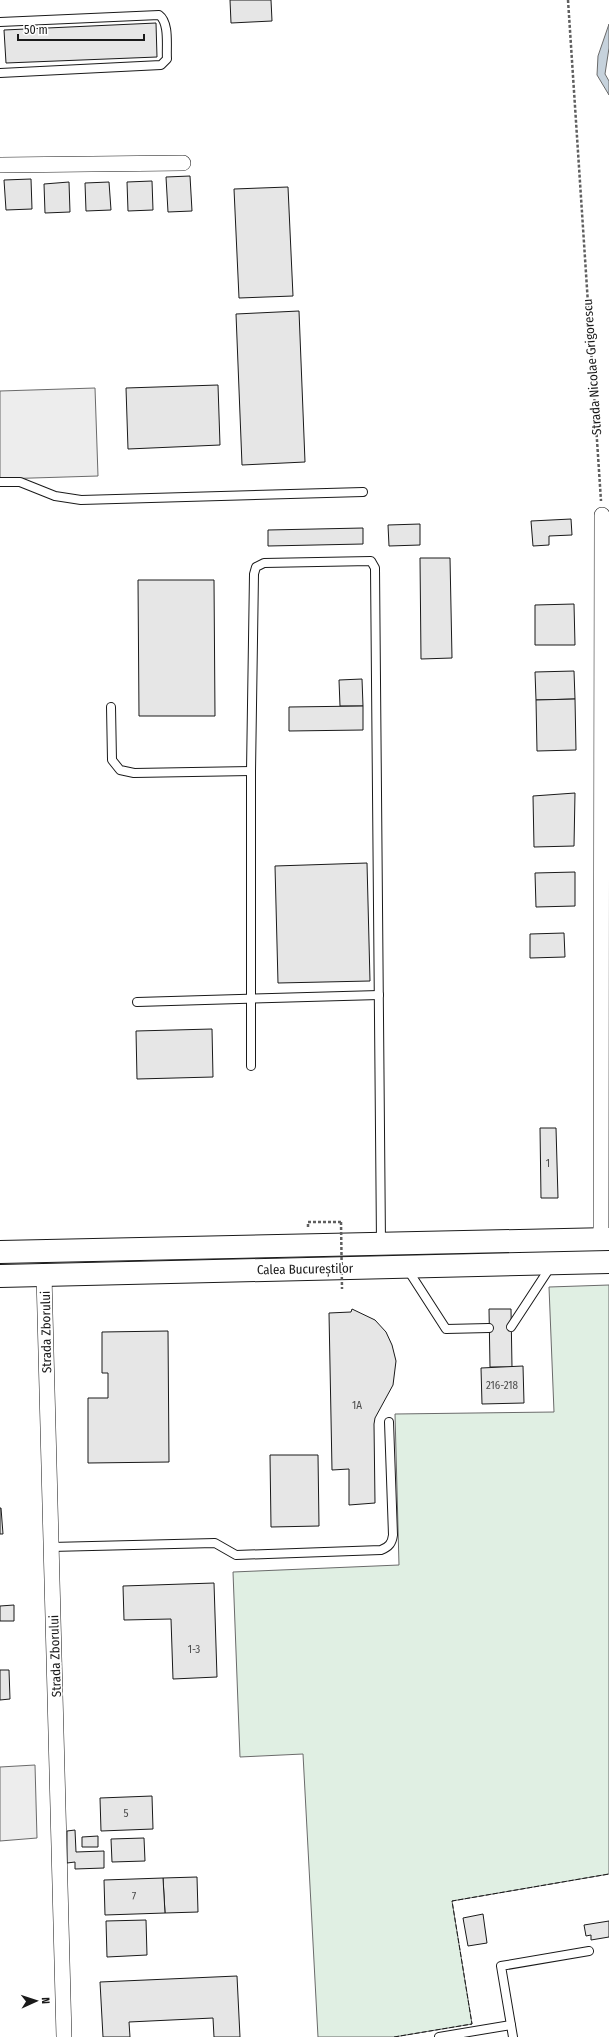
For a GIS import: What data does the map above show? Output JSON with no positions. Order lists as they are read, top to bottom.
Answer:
{
  "streets": {
    "highway": ["Calea Bucureștilor"],
    "street": ["Strada Zborului"],
    "path": ["Strada Nicolae Grigorescu"]
  },
  "crossings": [
    ["Calea Bucureștilor", "Strada Zborului"]
  ],
  "house_numbers": [
    "1",
    "216-218",
    "1A",
    "1-3",
    "5",
    "7"
  ],
  "scale_bar": "50 m",
  "north": "right"
}
